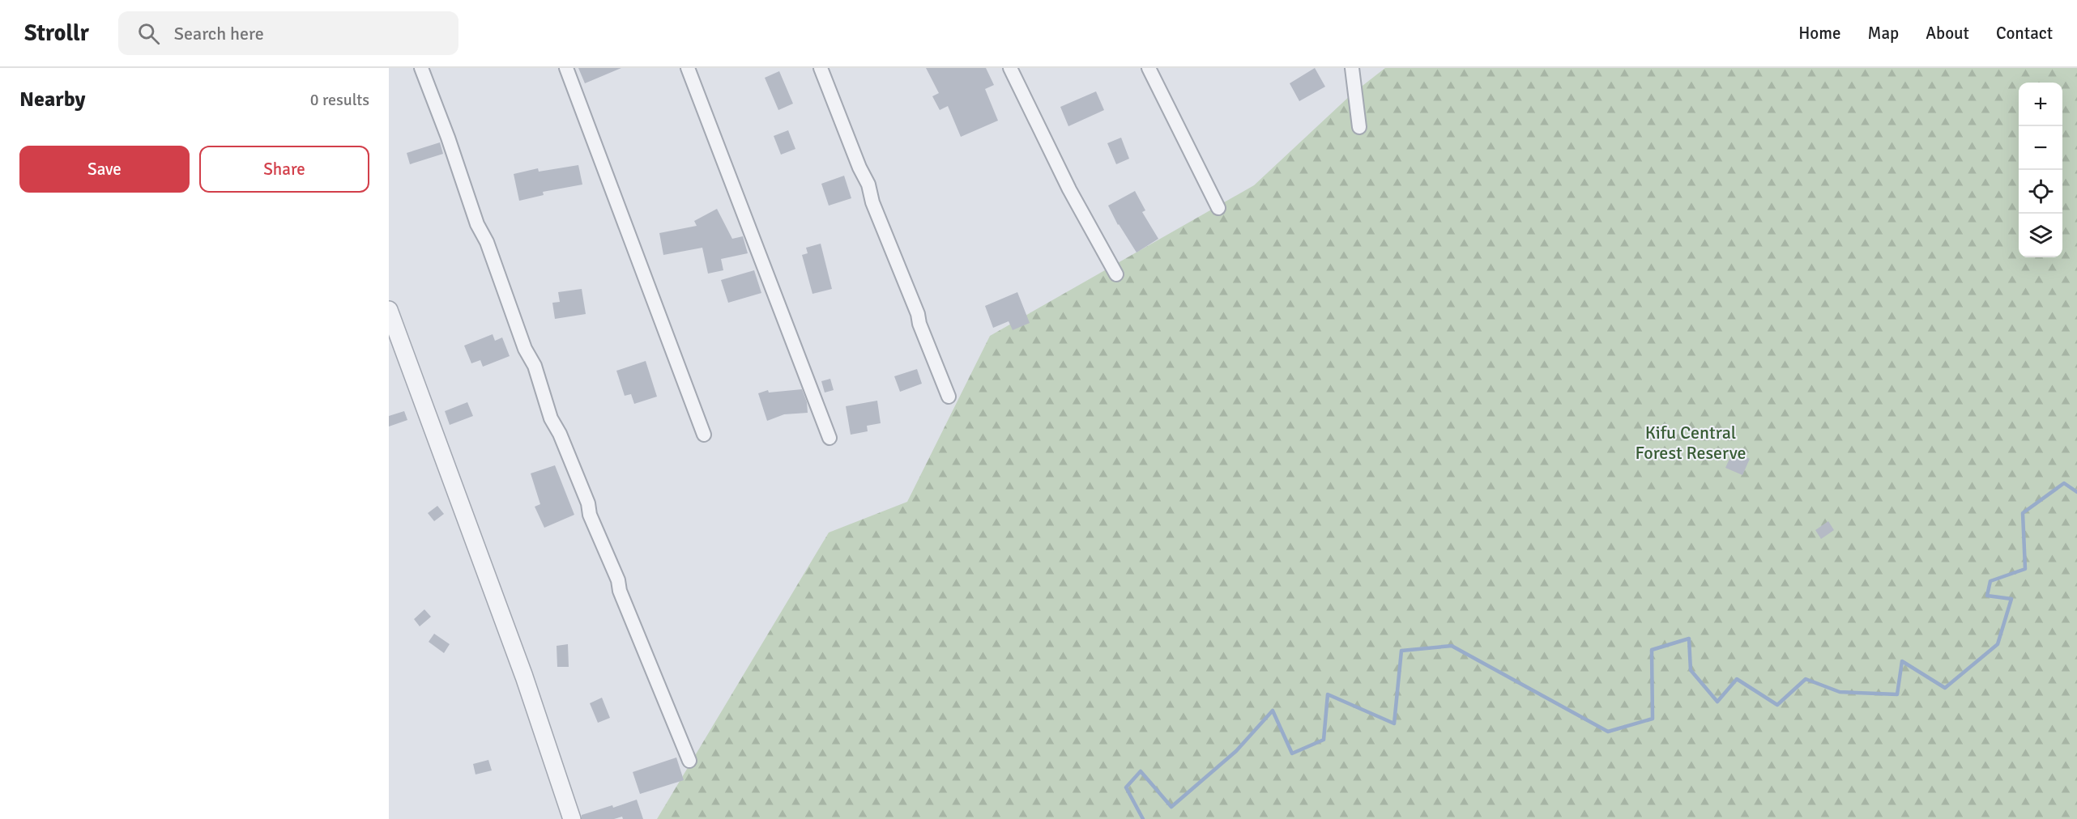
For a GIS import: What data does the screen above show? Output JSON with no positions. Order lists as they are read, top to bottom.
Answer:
{
  "parks": ["Kifu Central Forest Reserve"],
  "page": {
    "header": "Strollr",
    "search": "Search here",
    "nav": [
      "Home",
      "Map",
      "About",
      "Contact"
    ],
    "heading": ["Nearby", "0 results"],
    "map_buttons": ["+", "−"],
    "buttons": ["Save", "Share"]
  }
}
